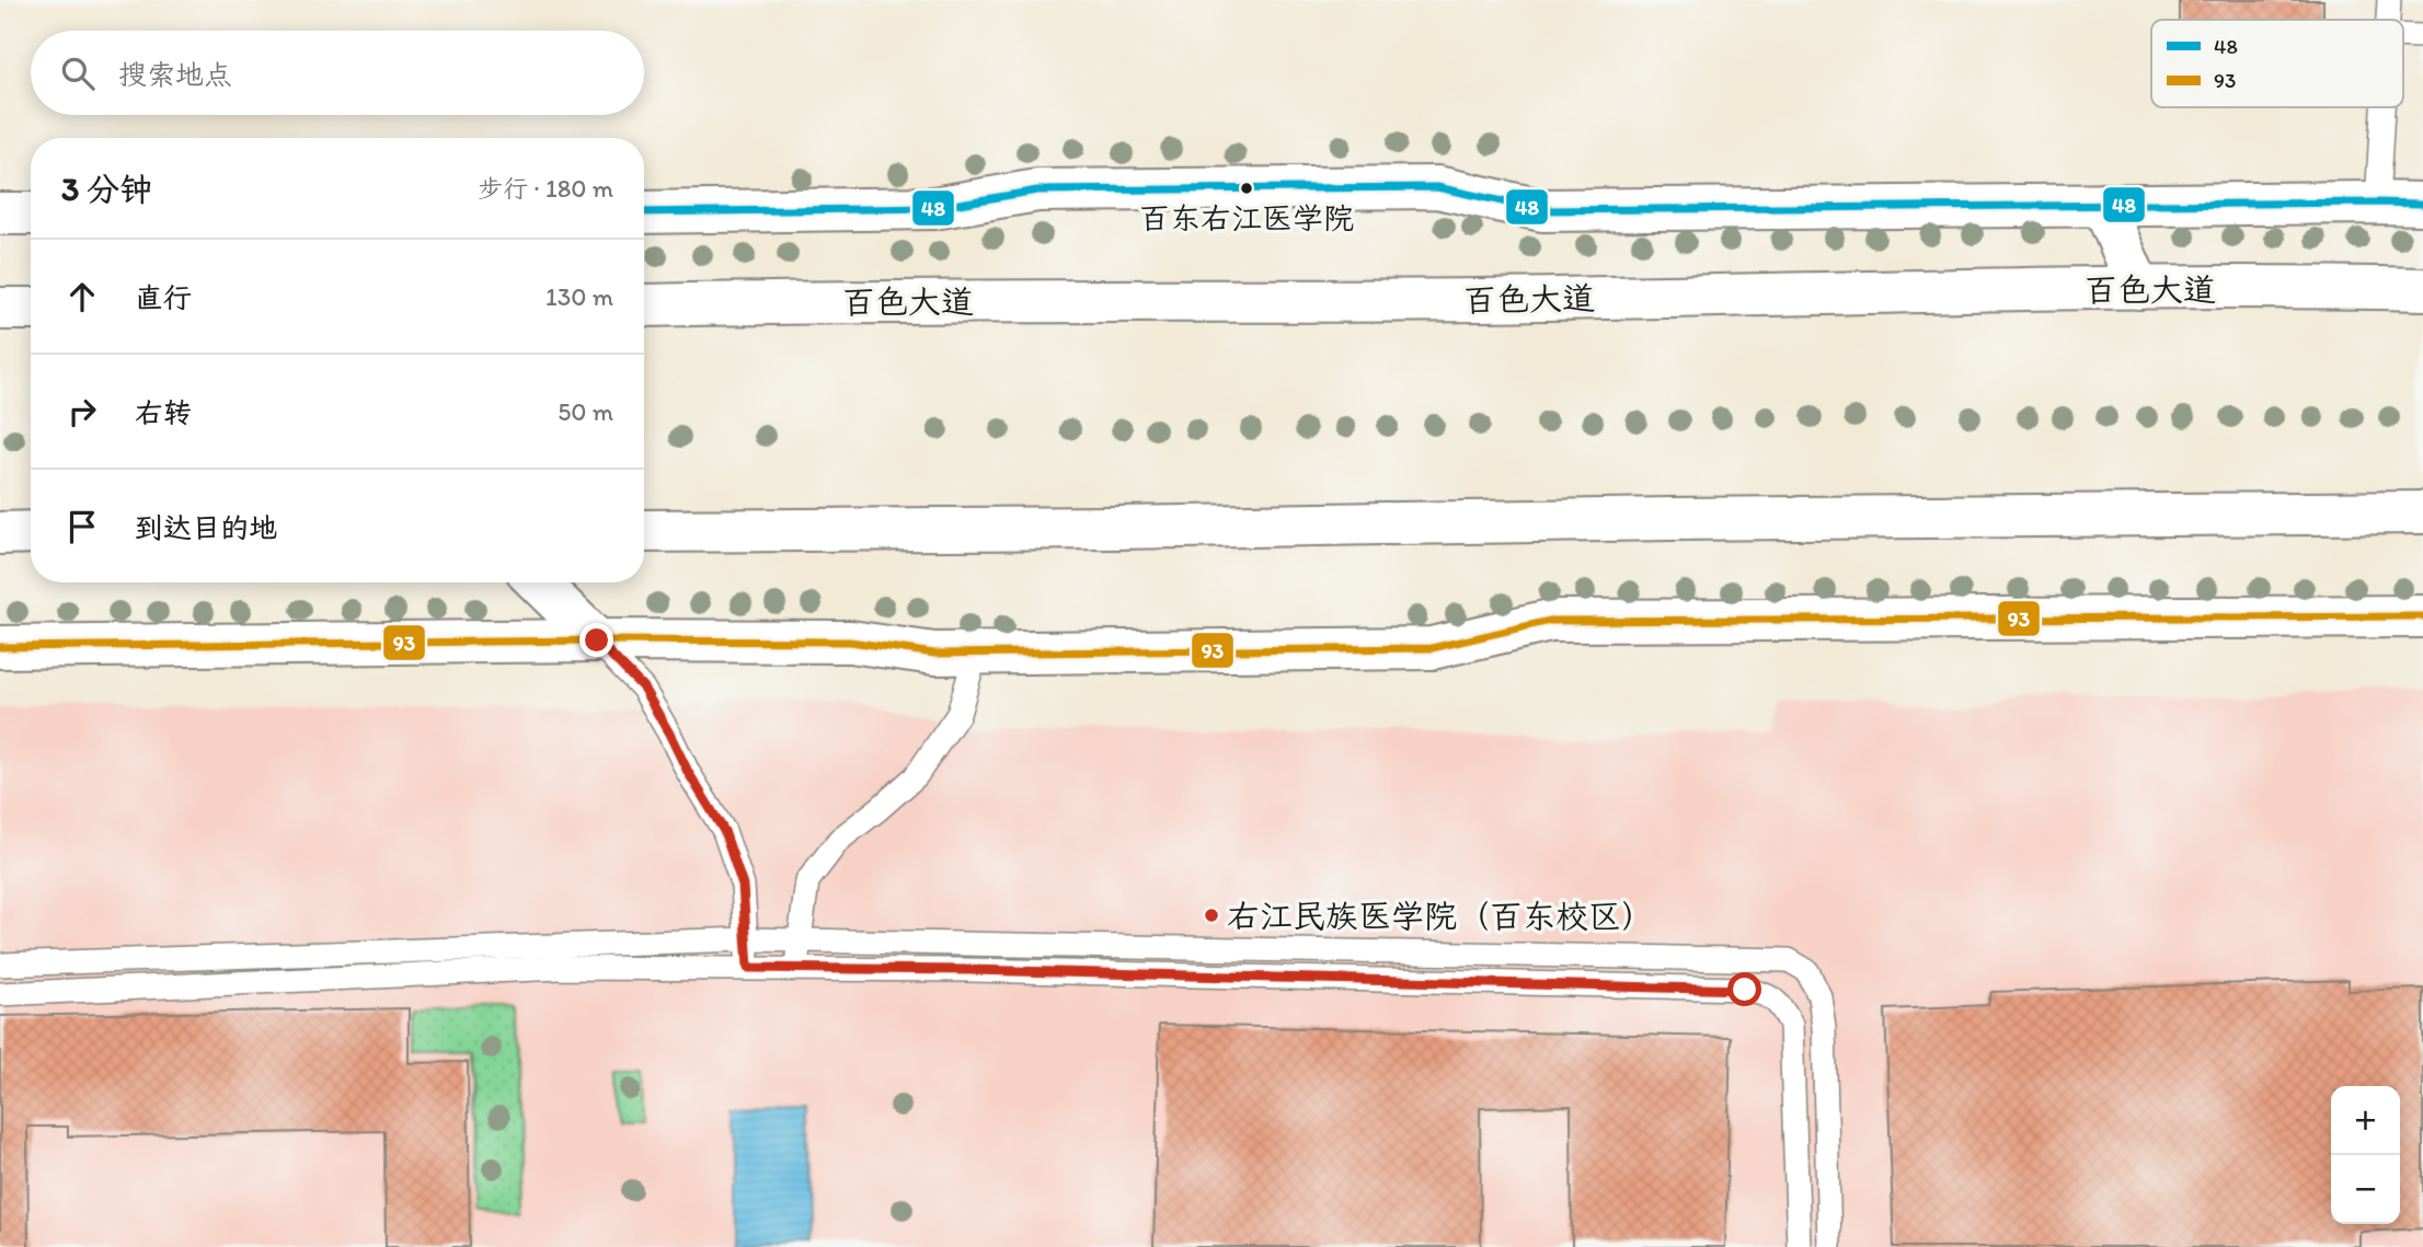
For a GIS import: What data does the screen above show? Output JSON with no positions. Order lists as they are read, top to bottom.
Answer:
{
  "streets": {
    "main road": ["百色大道"]
  },
  "places": ["百东右江医学院", "右江民族医学院（百东校区）"],
  "lines": ["transit line 48", "transit line 93"],
  "legend": ["48", "93"],
  "page": {
    "search": "搜索地点",
    "heading": ["3 分钟", "步行 · 180 m"],
    "list": [
      ["直行", "130 m"],
      ["右转", "50 m"],
      "到达目的地"
    ],
    "map_buttons": ["+", "−"]
  }
}
